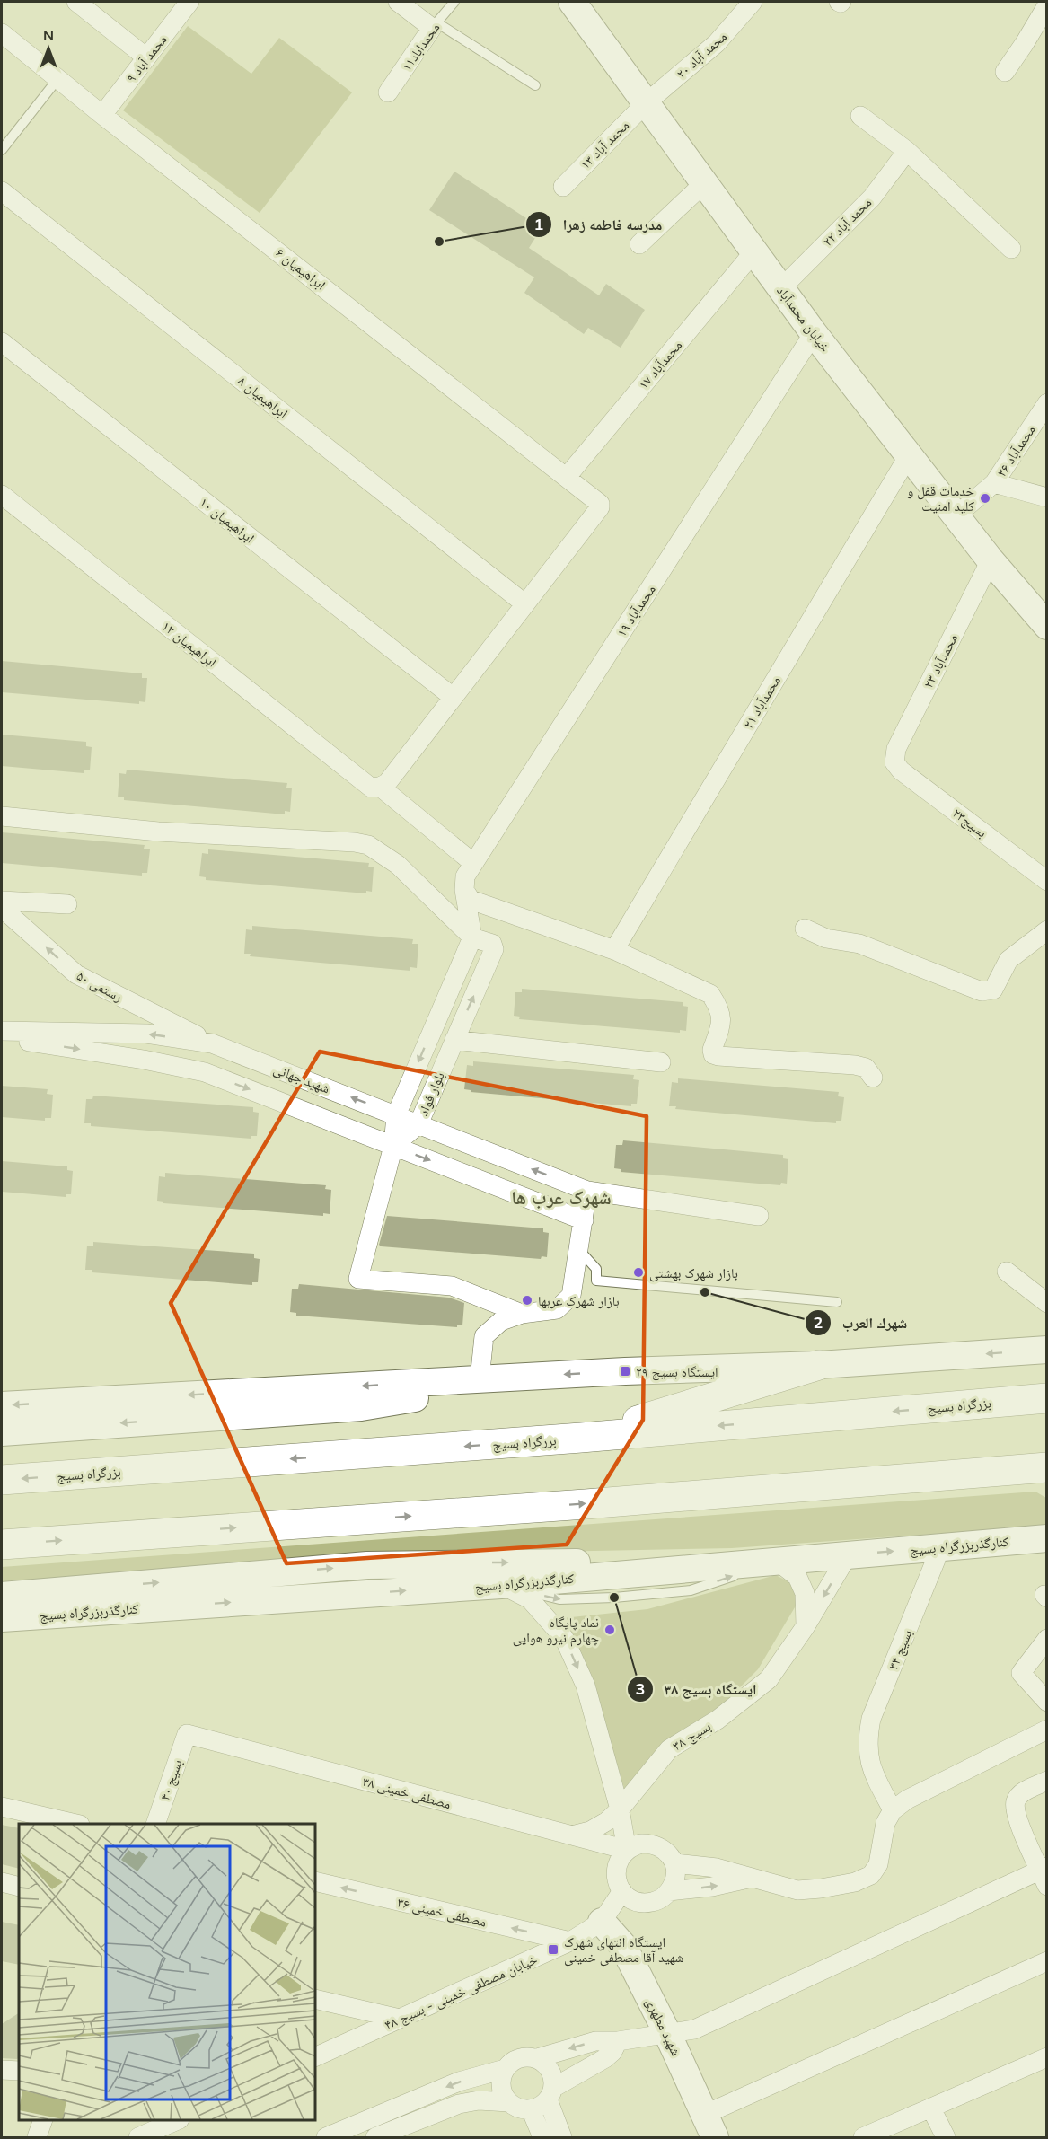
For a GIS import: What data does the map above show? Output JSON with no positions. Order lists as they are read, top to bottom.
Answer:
{
  "streets": {
    "highway": ["بزرگراه بسیج"],
    "main road": ["خیابان محمدآباد", "کنارگذربزرگراه بسیج", "شهید مطهری"],
    "street": [
      "محمداباد۱۱",
      "محمد آباد ۲۰",
      "محمد آباد ۹",
      "محمد آباد ۱۳",
      "محمد آباد ۲۲",
      "ابراهیمیان ۶",
      "محمدآباد ۱۷",
      "ابراهیمیان ۸",
      "محمدآباد ۲۶",
      "ابراهیمیان ۱۰",
      "محمدآباد ۱۹",
      "ابراهیمیان ۱۲",
      "محمدآباد ۲۳",
      "محمدآباد ۲۱",
      "بسیج۲۳",
      "رستمی ۵۰",
      "شهید جهانی",
      "بلوار فواد",
      "بسیج ۳۴",
      "بسیج ۳۸",
      "بسیج ۴۰",
      "مصطفی خمینی ۳۸",
      "مصطفی خمینی ۳۶",
      "خیابان مصطفی خمینی - بسیج ۴۸"
    ]
  },
  "crossings": [
    ["محمد آباد ۲۰", "محمد آباد ۱۳"],
    ["محمد آباد ۲۰", "خیابان محمدآباد"],
    ["محمد آباد ۹", "ابراهیمیان ۶"],
    ["محمد آباد ۱۳", "خیابان محمدآباد"],
    ["محمد آباد ۲۲", "خیابان محمدآباد"],
    ["ابراهیمیان ۶", "محمدآباد ۱۷"],
    ["ابراهیمیان ۶", "ابراهیمیان ۸"],
    ["خیابان محمدآباد", "محمدآباد ۱۷"],
    ["خیابان محمدآباد", "محمدآباد ۲۶"],
    ["خیابان محمدآباد", "محمدآباد ۱۹"],
    ["خیابان محمدآباد", "محمدآباد ۲۳"],
    ["خیابان محمدآباد", "محمدآباد ۲۱"],
    ["محمدآباد ۱۹", "ابراهیمیان ۱۲"],
    ["محمدآباد ۲۳", "بسیج۲۳"],
    ["رستمی ۵۰", "شهید جهانی"],
    ["شهید جهانی", "بلوار فواد"],
    ["کنارگذربزرگراه بسیج", "بسیج ۳۸"],
    ["بسیج ۳۸", "مصطفی خمینی ۳۸"],
    ["بسیج ۴۰", "مصطفی خمینی ۳۸"],
    ["مصطفی خمینی ۳۸", "خیابان مصطفی خمینی - بسیج ۴۸"],
    ["مصطفی خمینی ۳۶", "خیابان مصطفی خمینی - بسیج ۴۸"],
    ["خیابان مصطفی خمینی - بسیج ۴۸", "شهید مطهری"]
  ],
  "districts": ["شهرک عرب ها"],
  "places": {
    "other": [
      "مدرسه فاطمه زهرا",
      "خدمات قفل و کلید امنیت",
      "بازار شهرک بهشتی",
      "شهرك العرب",
      "بازار شهرک عربها",
      "ایستگاه بسیج ۳۸",
      "نماد پایگاه چهارم نیرو هوایی"
    ],
    "transit": ["ایستگاه بسیج ۲۹", "ایستگاه انتهای شهرک شهید آقا مصطفی خمینی"]
  },
  "north": "top"
}
